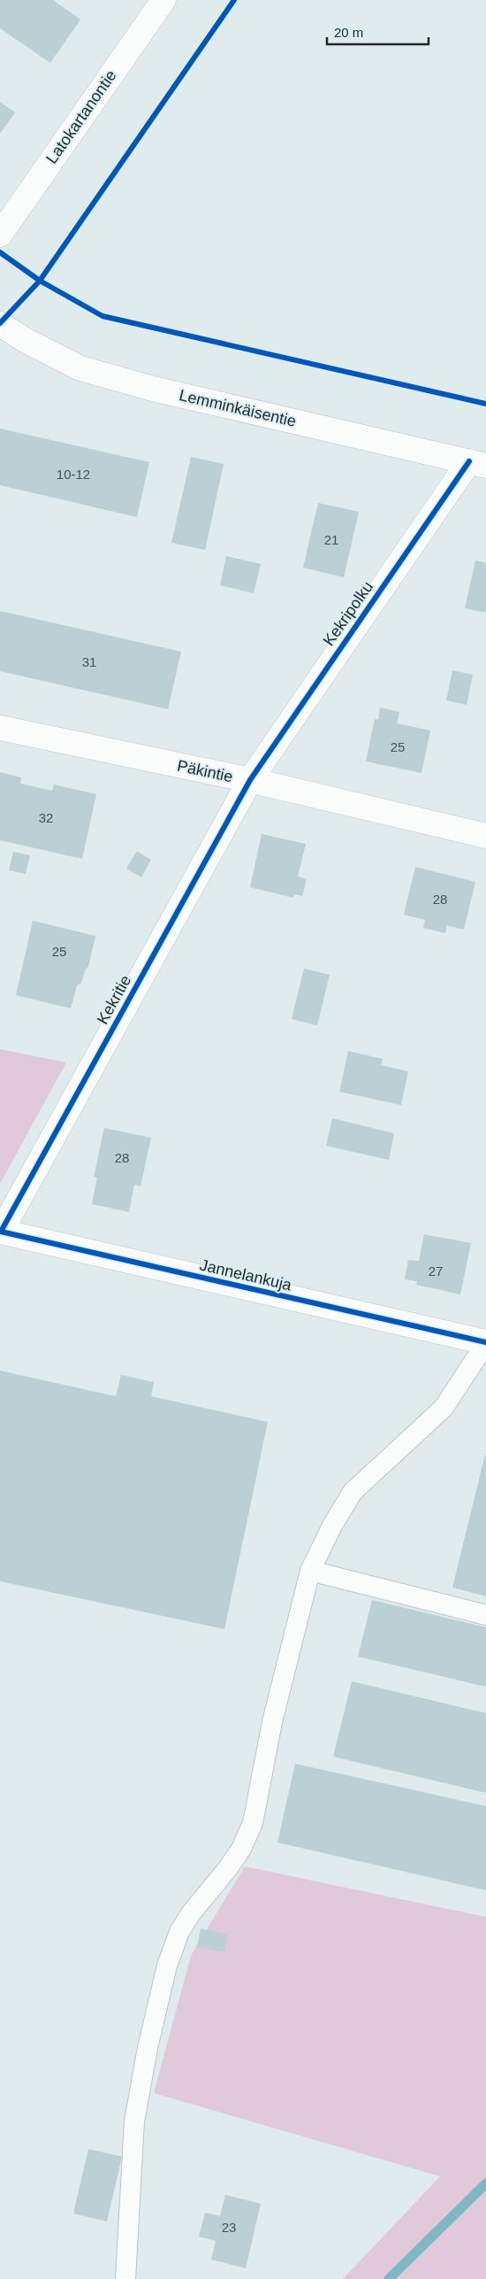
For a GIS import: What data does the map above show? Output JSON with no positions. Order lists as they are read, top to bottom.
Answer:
{
  "streets": {
    "street": [
      "Latokartanontie",
      "Lemminkäisentie",
      "Kekripolku",
      "Päkintie",
      "Kekritie",
      "Jannelankuja"
    ]
  },
  "crossings": [
    ["Lemminkäisentie", "Kekripolku"],
    ["Kekripolku", "Päkintie"],
    ["Kekripolku", "Kekritie"],
    ["Päkintie", "Kekritie"],
    ["Kekritie", "Jannelankuja"]
  ],
  "house_numbers": [
    "10-12",
    "21",
    "31",
    "25",
    "32",
    "28",
    "25",
    "28",
    "27",
    "23"
  ],
  "scale_bar": "20 m"
}
